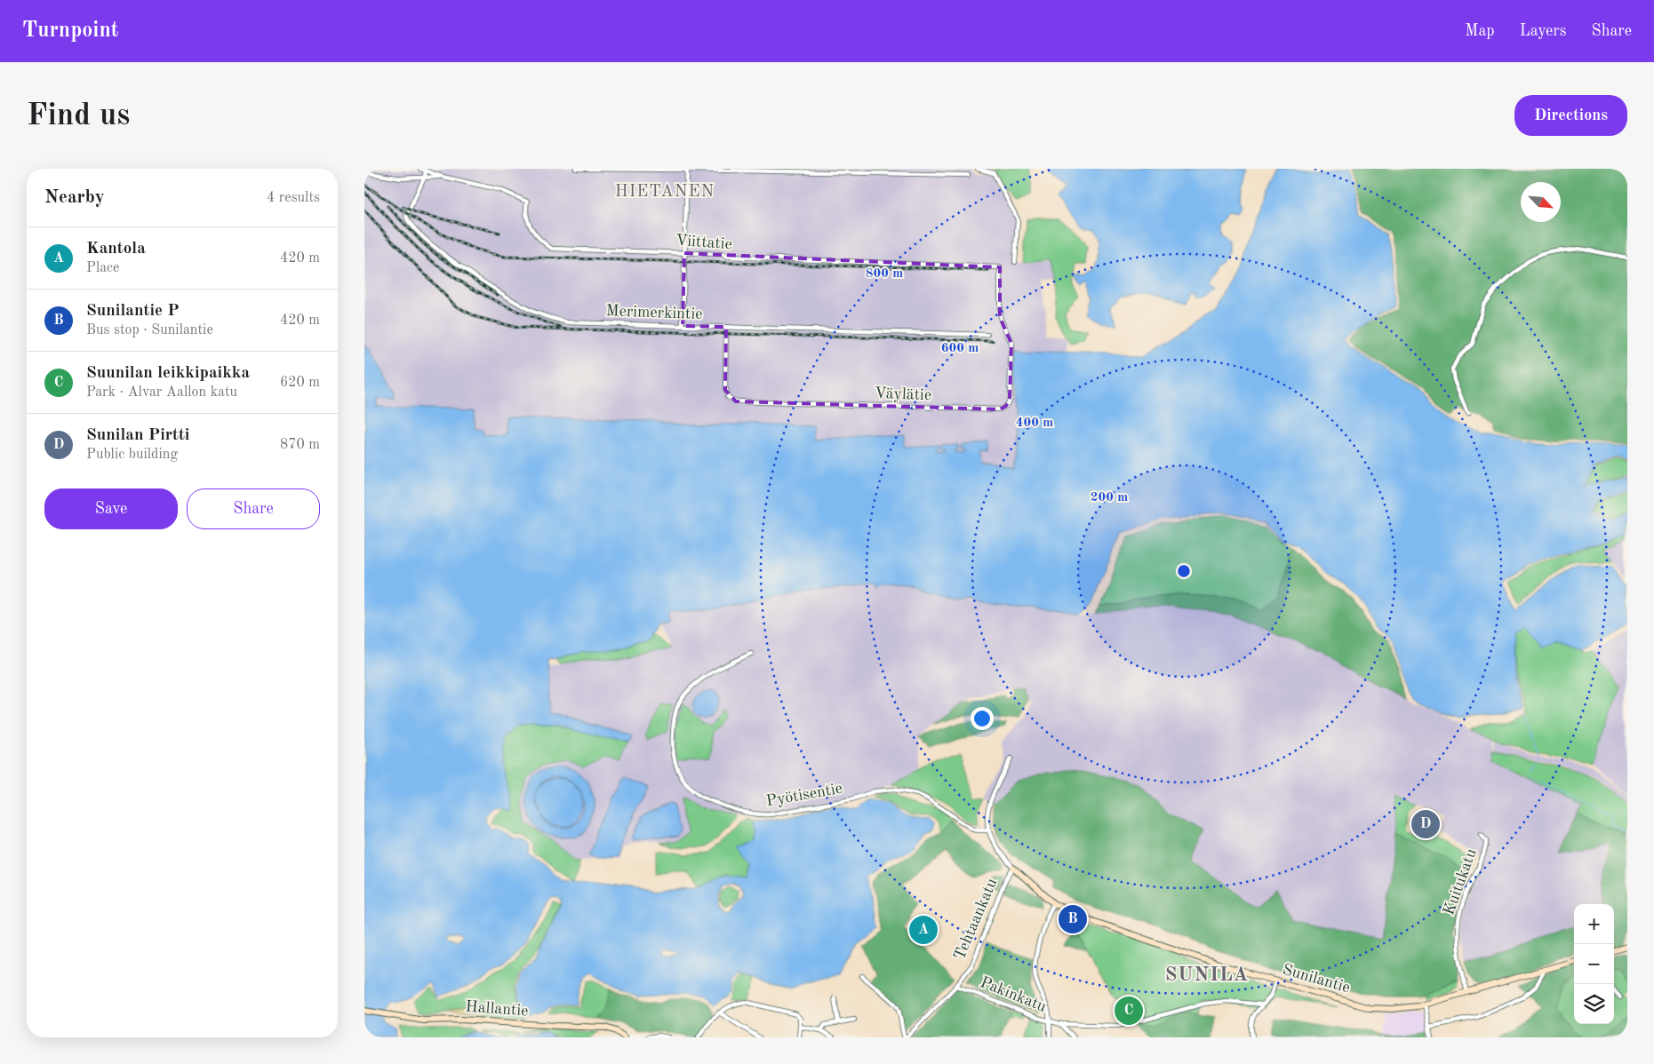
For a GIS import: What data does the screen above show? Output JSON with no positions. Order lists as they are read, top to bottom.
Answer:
{
  "streets": {
    "street": [
      "Viittatie",
      "Merimerkintie",
      "Väylätie",
      "Pyötisentie",
      "Kuitukatu",
      "Tehtaankatu",
      "Sunilantie",
      "Pakinkatu",
      "Hallantie"
    ]
  },
  "crossings": [
    ["Viittatie", "Merimerkintie"],
    ["Viittatie", "Väylätie"],
    ["Merimerkintie", "Väylätie"],
    ["Kuitukatu", "Sunilantie"],
    ["Tehtaankatu", "Sunilantie"],
    ["Tehtaankatu", "Pakinkatu"]
  ],
  "districts": ["HIETANEN", "SUNILA"],
  "north": "bottom right",
  "page": {
    "header": "Turnpoint",
    "nav": ["Map", "Layers", "Share"],
    "buttons": [
      "Directions",
      ["Save", "Share"]
    ],
    "title": "Find us",
    "heading": ["Nearby", "4 results"],
    "list": [
      {
        "mark": "A",
        "name": "Kantola",
        "note": "Place",
        "value": "420 m"
      },
      {
        "mark": "B",
        "name": "Sunilantie P",
        "note": "Bus stop · Sunilantie",
        "value": "420 m"
      },
      {
        "mark": "C",
        "name": "Suunilan leikkipaikka",
        "note": "Park · Alvar Aallon katu",
        "value": "620 m"
      },
      {
        "mark": "D",
        "name": "Sunilan Pirtti",
        "note": "Public building",
        "value": "870 m"
      }
    ],
    "pins": [
      "D",
      "B",
      "A",
      "C"
    ],
    "map_buttons": ["+", "−"]
  },
  "rings": [
    "800 m",
    "600 m",
    "400 m",
    "200 m"
  ]
}
